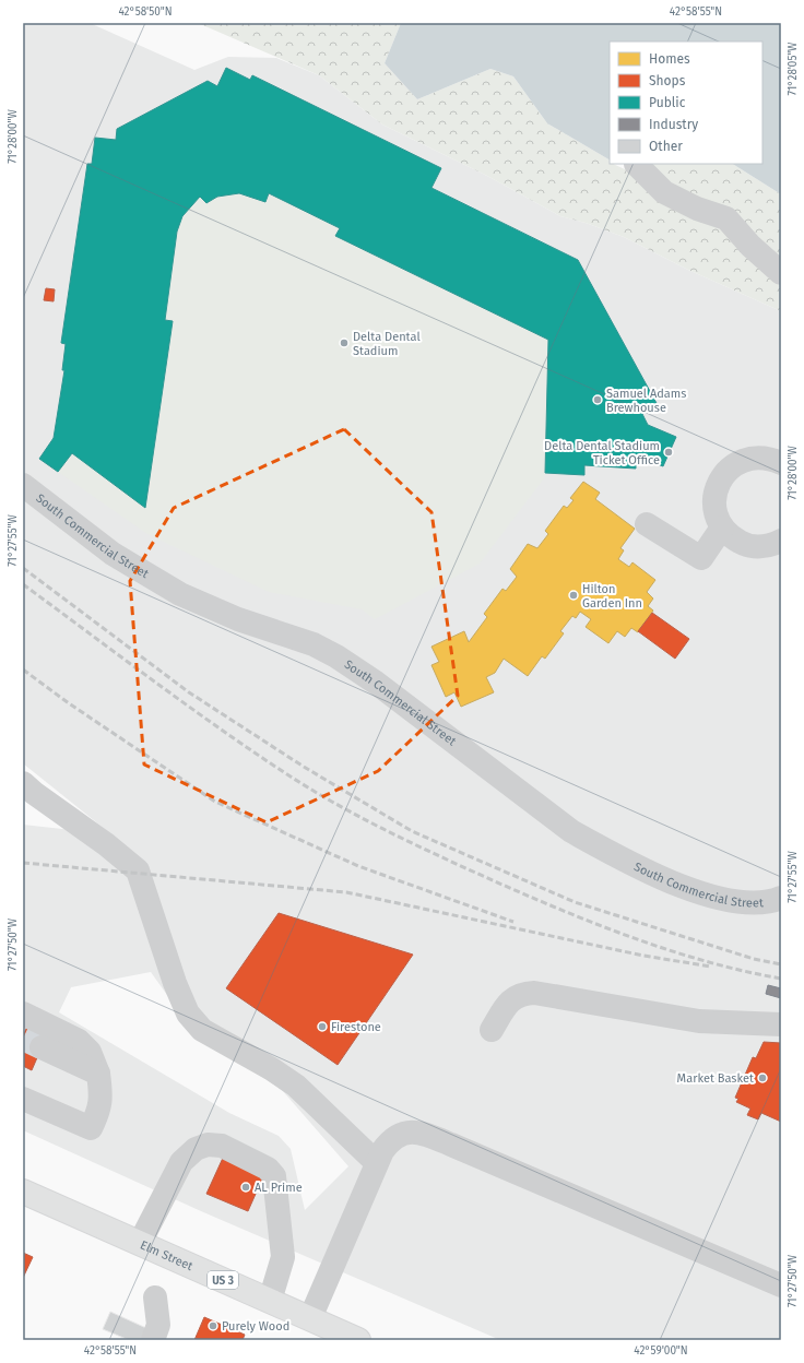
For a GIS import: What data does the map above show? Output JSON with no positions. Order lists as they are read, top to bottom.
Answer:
{
  "streets": {
    "main road": ["Elm Street", "US 3"],
    "street": ["South Commercial Street"]
  },
  "places": [
    "Delta Dental Stadium",
    "Samuel Adams Brewhouse",
    "Delta Dental Stadium Ticket Office",
    "Hilton Garden Inn",
    "Firestone",
    "Market Basket",
    "AL Prime",
    "Purely Wood"
  ],
  "legend": [
    "Homes",
    "Shops",
    "Public",
    "Industry",
    "Other"
  ],
  "coordinates": [
    "42°58'50\"N",
    "42°58'55\"N",
    "71°28'05\"W",
    "71°28'00\"W",
    "71°27'55\"W",
    "71°27'50\"W",
    "42°59'00\"N"
  ]
}
